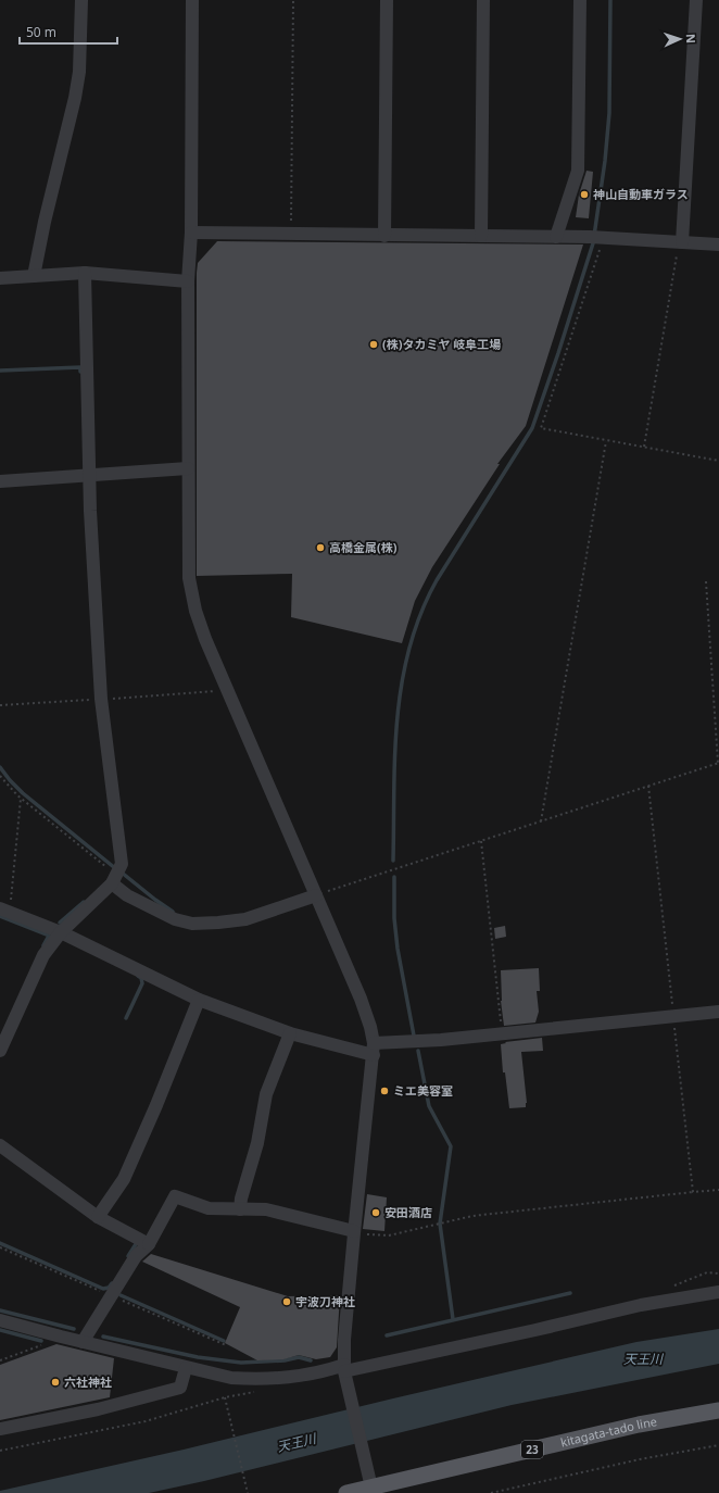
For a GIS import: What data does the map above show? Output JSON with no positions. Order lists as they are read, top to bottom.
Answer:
{
  "streets": {
    "main road": ["kitagata-tado line", "23"]
  },
  "water": ["天王川"],
  "places": [
    "神山自動車ガラス",
    "(株)タカミヤ 岐阜工場",
    "高橋金属(株)",
    "ミエ美容室",
    "安田酒店",
    "宇波刀神社",
    "六社神社"
  ],
  "scale_bar": "50 m",
  "north": "right"
}
